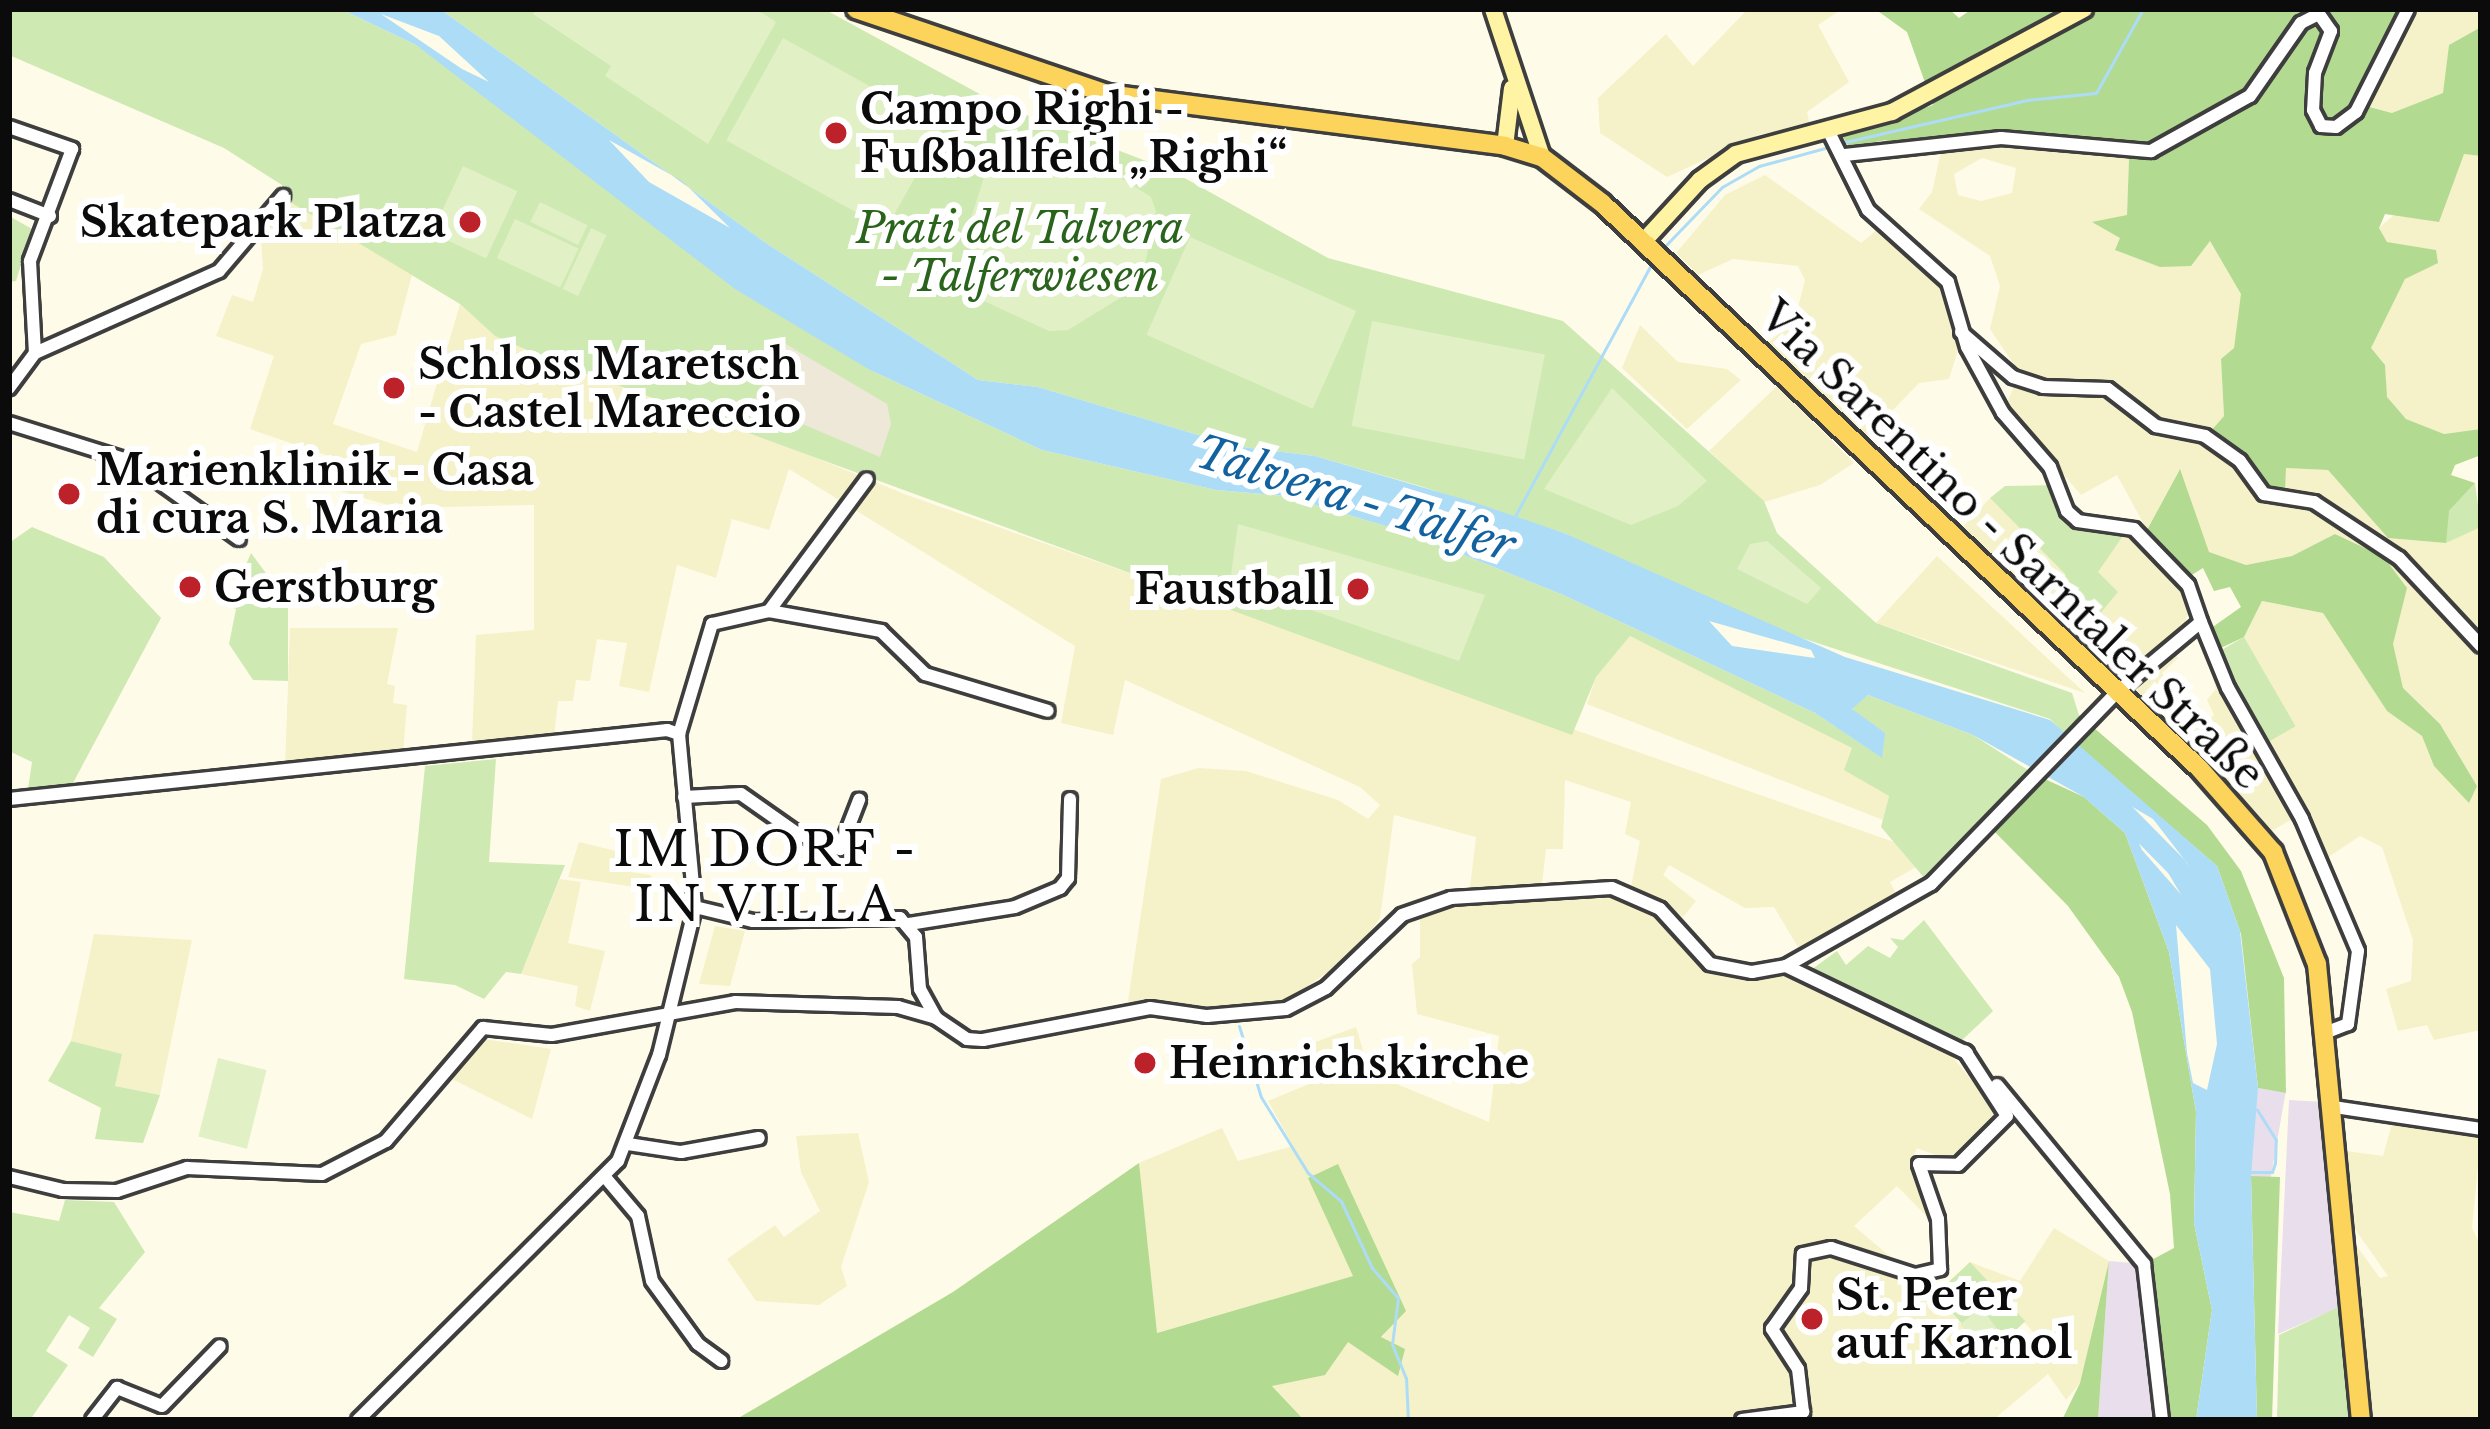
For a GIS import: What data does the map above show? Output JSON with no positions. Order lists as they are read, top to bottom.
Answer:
{
  "streets": {
    "main road": ["Via Sarentino - Sarntaler Straße"]
  },
  "districts": ["IM DORF - IN VILLA"],
  "water": ["Talvera - Talfer"],
  "parks": ["Prati del Talvera - Talferwiesen"],
  "places": [
    "Campo Righi - Fußballfeld „Righi“",
    "Skatepark Platza",
    "Schloss Maretsch - Castel Mareccio",
    "Marienklinik - Casa di cura S. Maria",
    "Gerstburg",
    "Faustball",
    "Heinrichskirche",
    "St. Peter auf Karnol"
  ]
}
